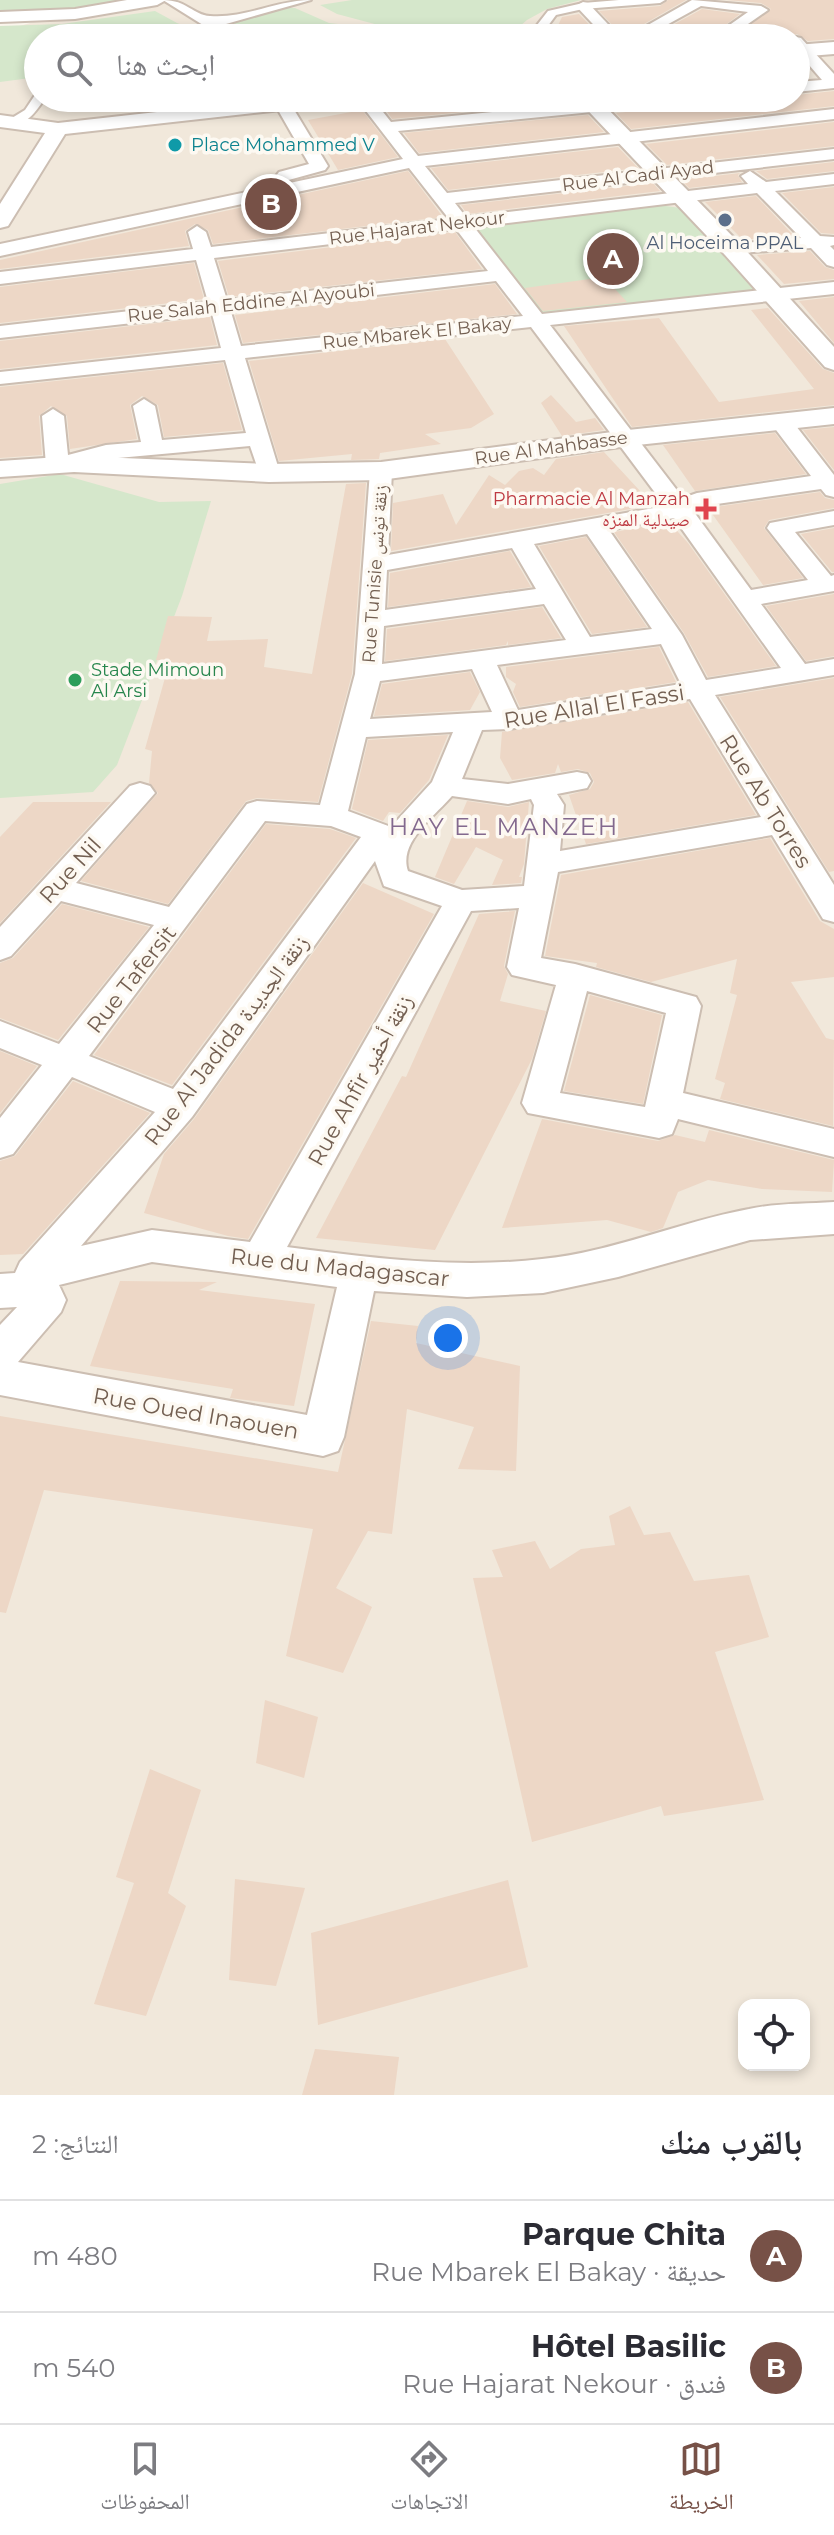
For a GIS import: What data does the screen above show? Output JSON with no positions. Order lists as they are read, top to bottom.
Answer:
{
  "streets": {
    "street": [
      "Rue Al Cadi Ayad",
      "Rue Hajarat Nekour",
      "Rue Salah Eddine Al Ayoubi",
      "Rue Mbarek El Bakay",
      "Rue Al Mahbasse",
      "Rue Tunisie زنقة تونس",
      "Rue Allal El Fassi",
      "Rue Ab Torres",
      "Rue Nil",
      "Rue Tafersit",
      "Rue Al Jadida زنقة الجديدة",
      "Rue Ahfir زنقة أحفير",
      "Rue du Madagascar",
      "Rue Oued Inaouen"
    ]
  },
  "crossings": [
    ["Rue Al Mahbasse", "Rue Tunisie زنقة تونس"],
    ["Rue Tunisie زنقة تونس", "Rue Allal El Fassi"],
    ["Rue Tunisie زنقة تونس", "Rue Tafersit"],
    ["Rue Allal El Fassi", "Rue Ab Torres"],
    ["Rue Allal El Fassi", "Rue Al Jadida زنقة الجديدة"],
    ["Rue Al Jadida زنقة الجديدة", "Rue du Madagascar"],
    ["Rue Ahfir زنقة أحفير", "Rue du Madagascar"],
    ["Rue du Madagascar", "Rue Oued Inaouen"]
  ],
  "districts": ["HAY EL MANZEH"],
  "places": {
    "other": ["Place Mohammed V", "Al Hoceima PPAL", "Stade Mimoun Al Arsi"],
    "health": ["Pharmacie Al Manzah صيدلية المنزه"]
  },
  "page": {
    "search": "ابحث هنا",
    "pins": ["B", "A"],
    "heading": ["بالقرب منك", "النتائج: 2"],
    "list": [
      {
        "mark": "A",
        "name": "Parque Chita",
        "note": "حديقة · Rue Mbarek El Bakay",
        "value": "480 m"
      },
      {
        "mark": "B",
        "name": "Hôtel Basilic",
        "note": "فندق · Rue Hajarat Nekour",
        "value": "540 m"
      }
    ],
    "nav": ["الخريطة", "الاتجاهات", "المحفوظات"]
  }
}
